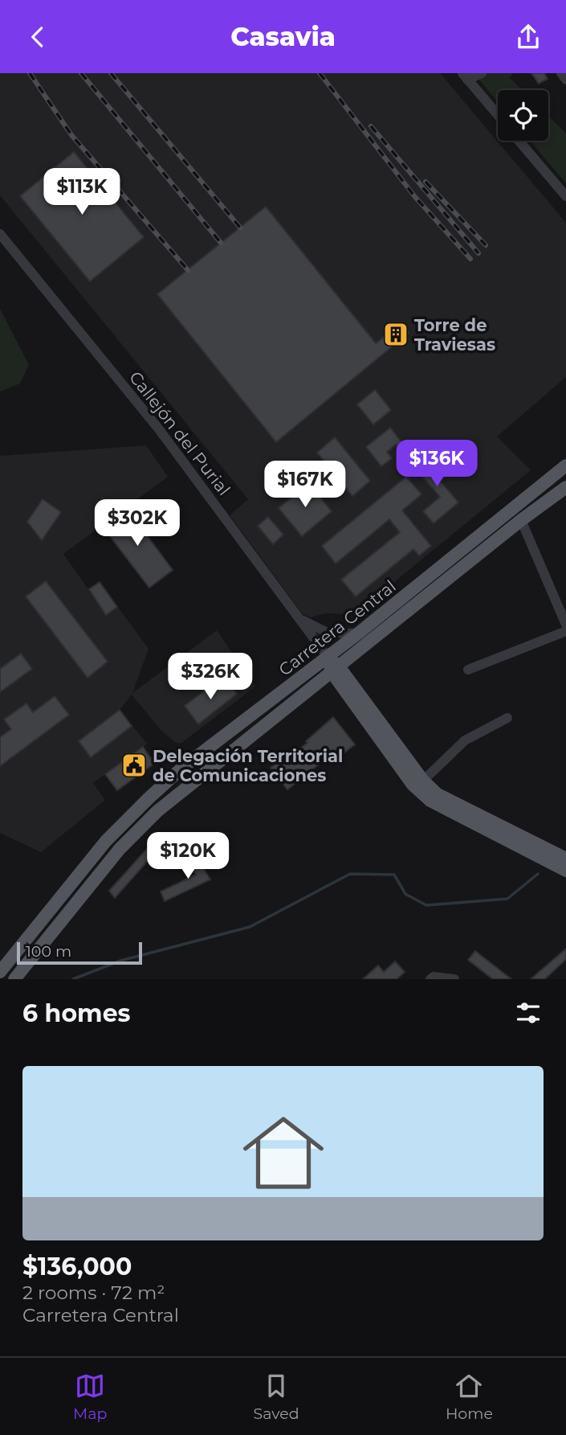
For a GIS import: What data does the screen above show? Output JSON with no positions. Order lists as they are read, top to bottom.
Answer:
{
  "streets": {
    "main road": ["Carretera Central"],
    "street": ["Callejón del Purial"]
  },
  "crossings": [
    ["Callejón del Purial", "Carretera Central"]
  ],
  "places": {
    "building": ["Torre de Traviesas"],
    "public building": ["Delegación Territorial de Comunicaciones"]
  },
  "scale_bar": "100 m",
  "page": {
    "header": "Casavia",
    "price": [
      "$113K",
      "$136K",
      "$167K",
      "$302K",
      "$326K",
      "$120K"
    ],
    "scale": "100 m",
    "heading": "6 homes",
    "list": [
      {
        "name": "$136,000",
        "note": "2 rooms · 72 m² · Carretera Central"
      }
    ],
    "tabs": ["Map", "Saved", "Home"]
  }
}
